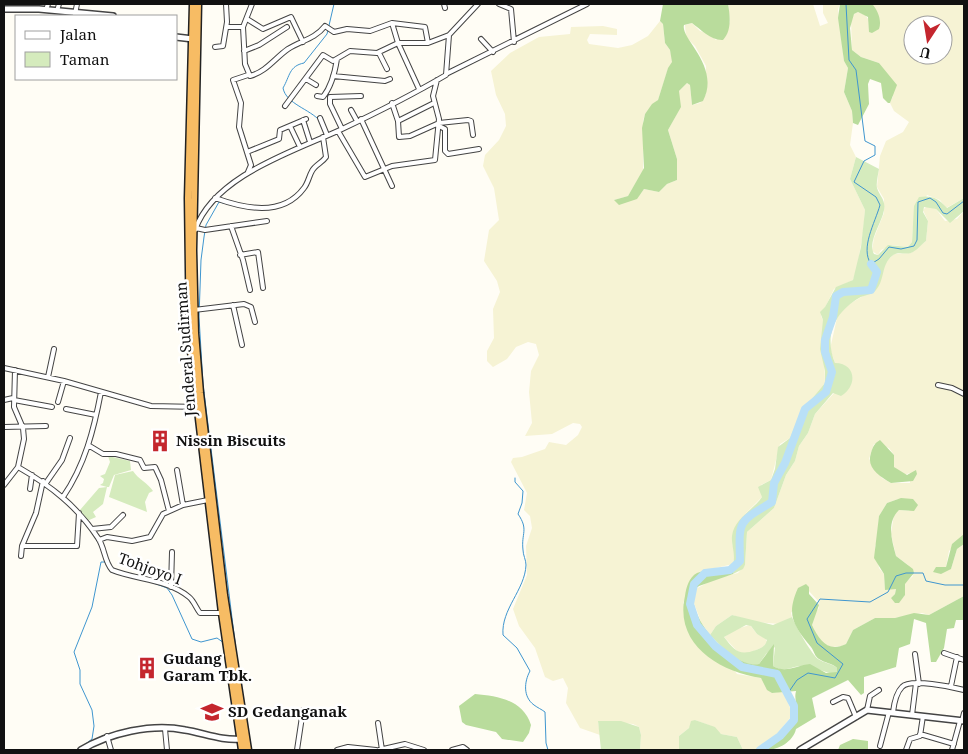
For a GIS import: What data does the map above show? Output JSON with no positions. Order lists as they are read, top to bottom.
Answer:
{
  "streets": {
    "highway": ["Jenderal Sudirman"],
    "street": ["Tohjoyo I"]
  },
  "crossings": [
    ["Jenderal Sudirman", "Tohjoyo I"]
  ],
  "places": {
    "building": ["Nissin Biscuits", "Gudang Garam Tbk."],
    "school or university": ["SD Gedanganak"]
  },
  "legend": ["Jalan", "Taman"],
  "north": "bottom"
}
